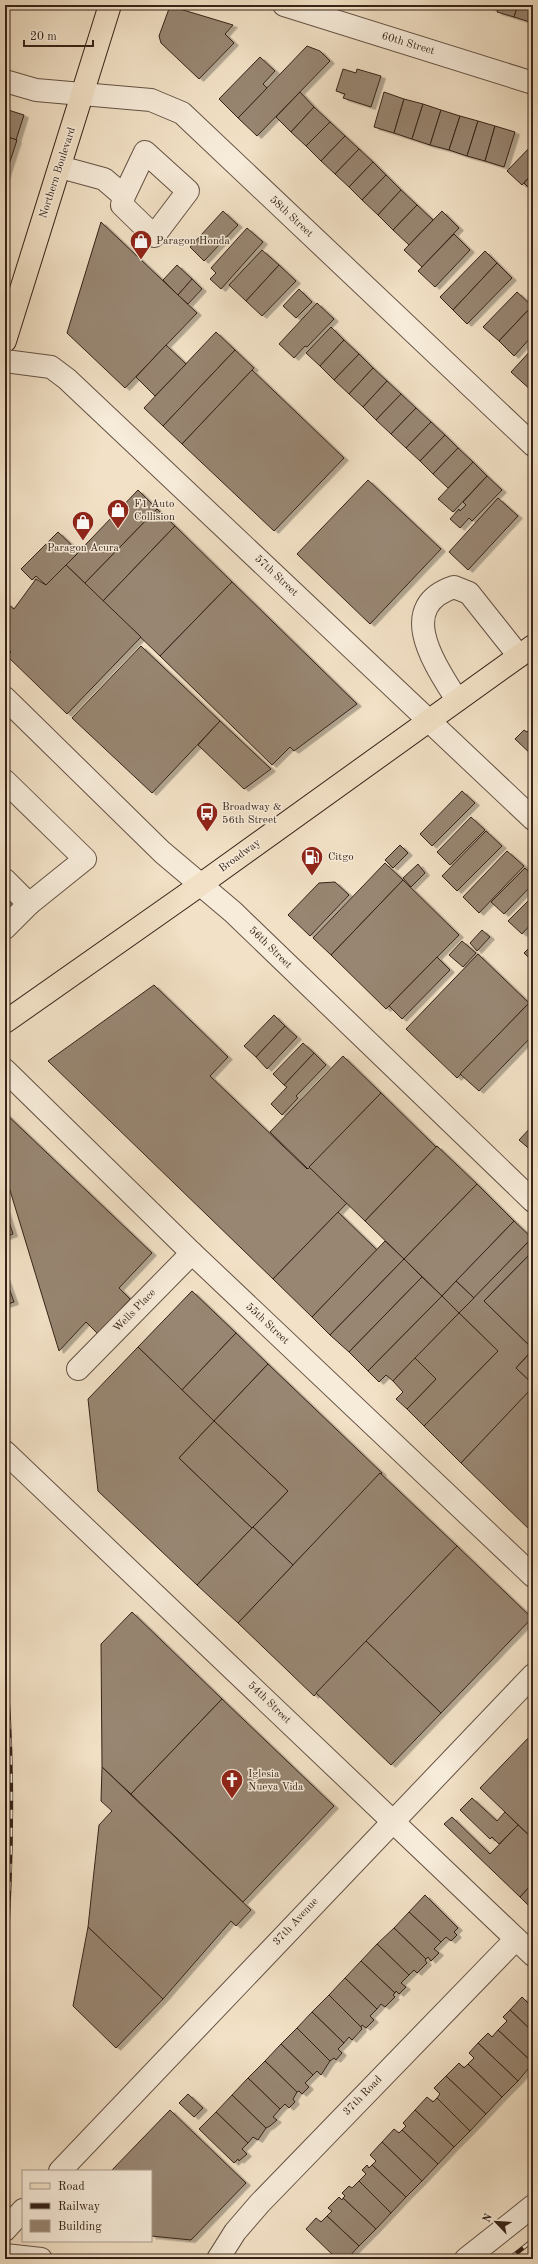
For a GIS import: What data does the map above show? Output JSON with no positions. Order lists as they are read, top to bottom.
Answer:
{
  "streets": {
    "main road": ["Northern Boulevard", "Broadway"],
    "street": [
      "60th Street",
      "58th Street",
      "57th Street",
      "56th Street",
      "Wells Place",
      "55th Street",
      "54th Street",
      "37th Avenue",
      "37th Road"
    ]
  },
  "crossings": [
    ["Northern Boulevard", "58th Street"],
    ["57th Street", "Broadway"],
    ["Broadway", "56th Street"],
    ["Wells Place", "55th Street"],
    ["54th Street", "37th Avenue"],
    ["54th Street", "37th Road"]
  ],
  "places": {
    "shop": ["Paragon Honda", "F1 Auto Collision", "Paragon Acura"],
    "bus stop": ["Broadway & 56th Street"],
    "fuel station": ["Citgo"],
    "church": ["Iglesia Nueva Vida"]
  },
  "legend": ["Road", "Railway", "Building"],
  "scale_bar": "20 m",
  "north": "top left"
}
